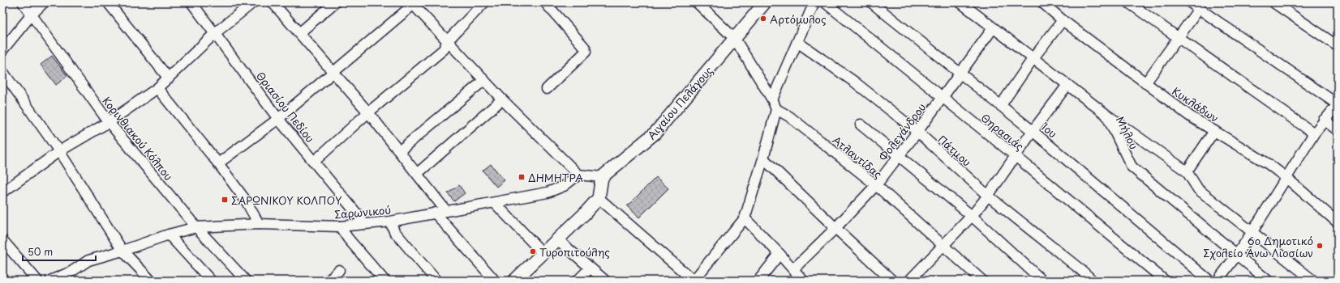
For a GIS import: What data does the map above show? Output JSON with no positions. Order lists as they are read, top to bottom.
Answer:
{
  "streets": {
    "main road": ["Αιγαίου Πελάγους"],
    "street": [
      "Κυκλάδων",
      "Θριασίου Πεδίου",
      "Ίου",
      "Φολεγάνδρου",
      "Θηρασιάς",
      "Μήλου",
      "Κορινθιακού Κόλπου",
      "Πάτμου",
      "Ατλαντίδας",
      "Σαρωνικού"
    ]
  },
  "crossings": [
    ["Θριασίου Πεδίου", "Σαρωνικού"],
    ["Ίου", "Φολεγάνδρου"],
    ["Φολεγάνδρου", "Θηρασιάς"],
    ["Φολεγάνδρου", "Μήλου"],
    ["Φολεγάνδρου", "Πάτμου"],
    ["Φολεγάνδρου", "Ατλαντίδας"],
    ["Κορινθιακού Κόλπου", "Σαρωνικού"]
  ],
  "places": {
    "other": ["Αρτόμυλος", "6ο Δημοτικό Σχολείο Άνω Λιοσίων", "Τυροπιτούλης"],
    "transit": ["ΔΗΜΗΤΡΑ", "ΣΑΡΩΝΙΚΟΥ ΚΟΛΠΟΥ"]
  },
  "scale_bar": "50 m"
}
